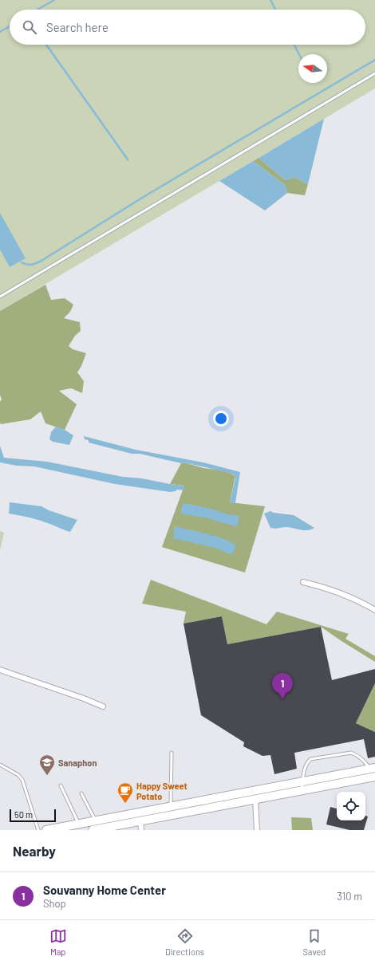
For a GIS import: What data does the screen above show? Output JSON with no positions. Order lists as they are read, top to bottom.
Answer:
{
  "places": {
    "school or university": ["Sanaphon"],
    "cafe": ["Happy Sweet Potato"]
  },
  "scale_bar": "50 m",
  "north": "left",
  "page": {
    "search": "Search here",
    "pins": "1",
    "scale": "50 m",
    "heading": "Nearby",
    "list": [
      {
        "mark": "1",
        "name": "Souvanny Home Center",
        "note": "Shop",
        "value": "310 m"
      }
    ],
    "nav": ["Map", "Directions", "Saved"]
  }
}
